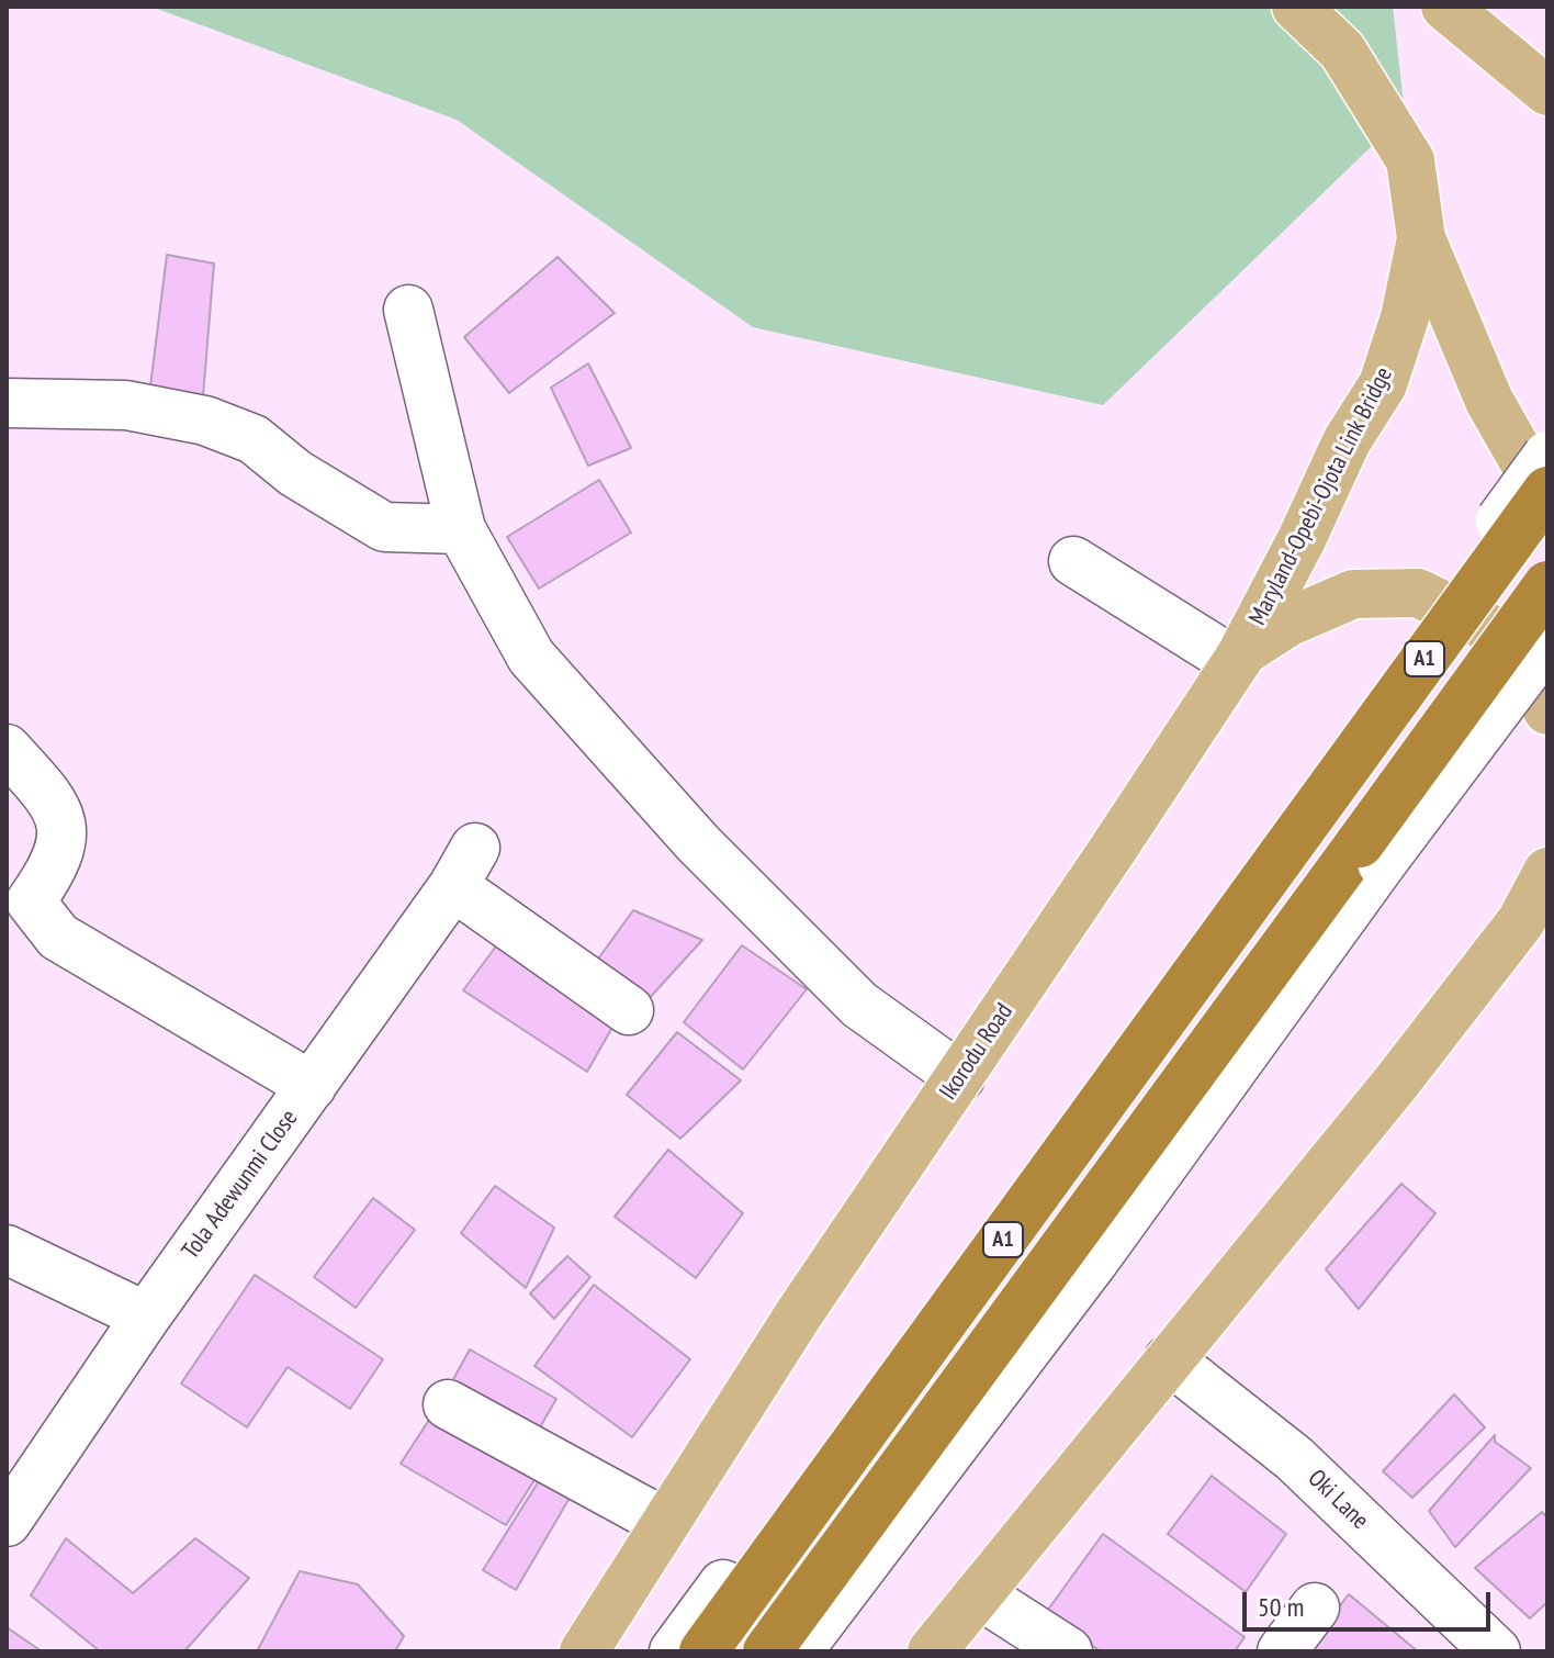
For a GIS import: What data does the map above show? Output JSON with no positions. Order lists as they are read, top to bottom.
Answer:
{
  "streets": {
    "highway": ["A1"],
    "main road": ["Maryland-Opebi-Ojota Link Bridge", "Ikorodu Road"],
    "street": ["Tola Adewunmi Close", "Oki Lane"]
  },
  "crossings": [
    ["Maryland-Opebi-Ojota Link Bridge", "Ikorodu Road"]
  ],
  "scale_bar": "50 m"
}
